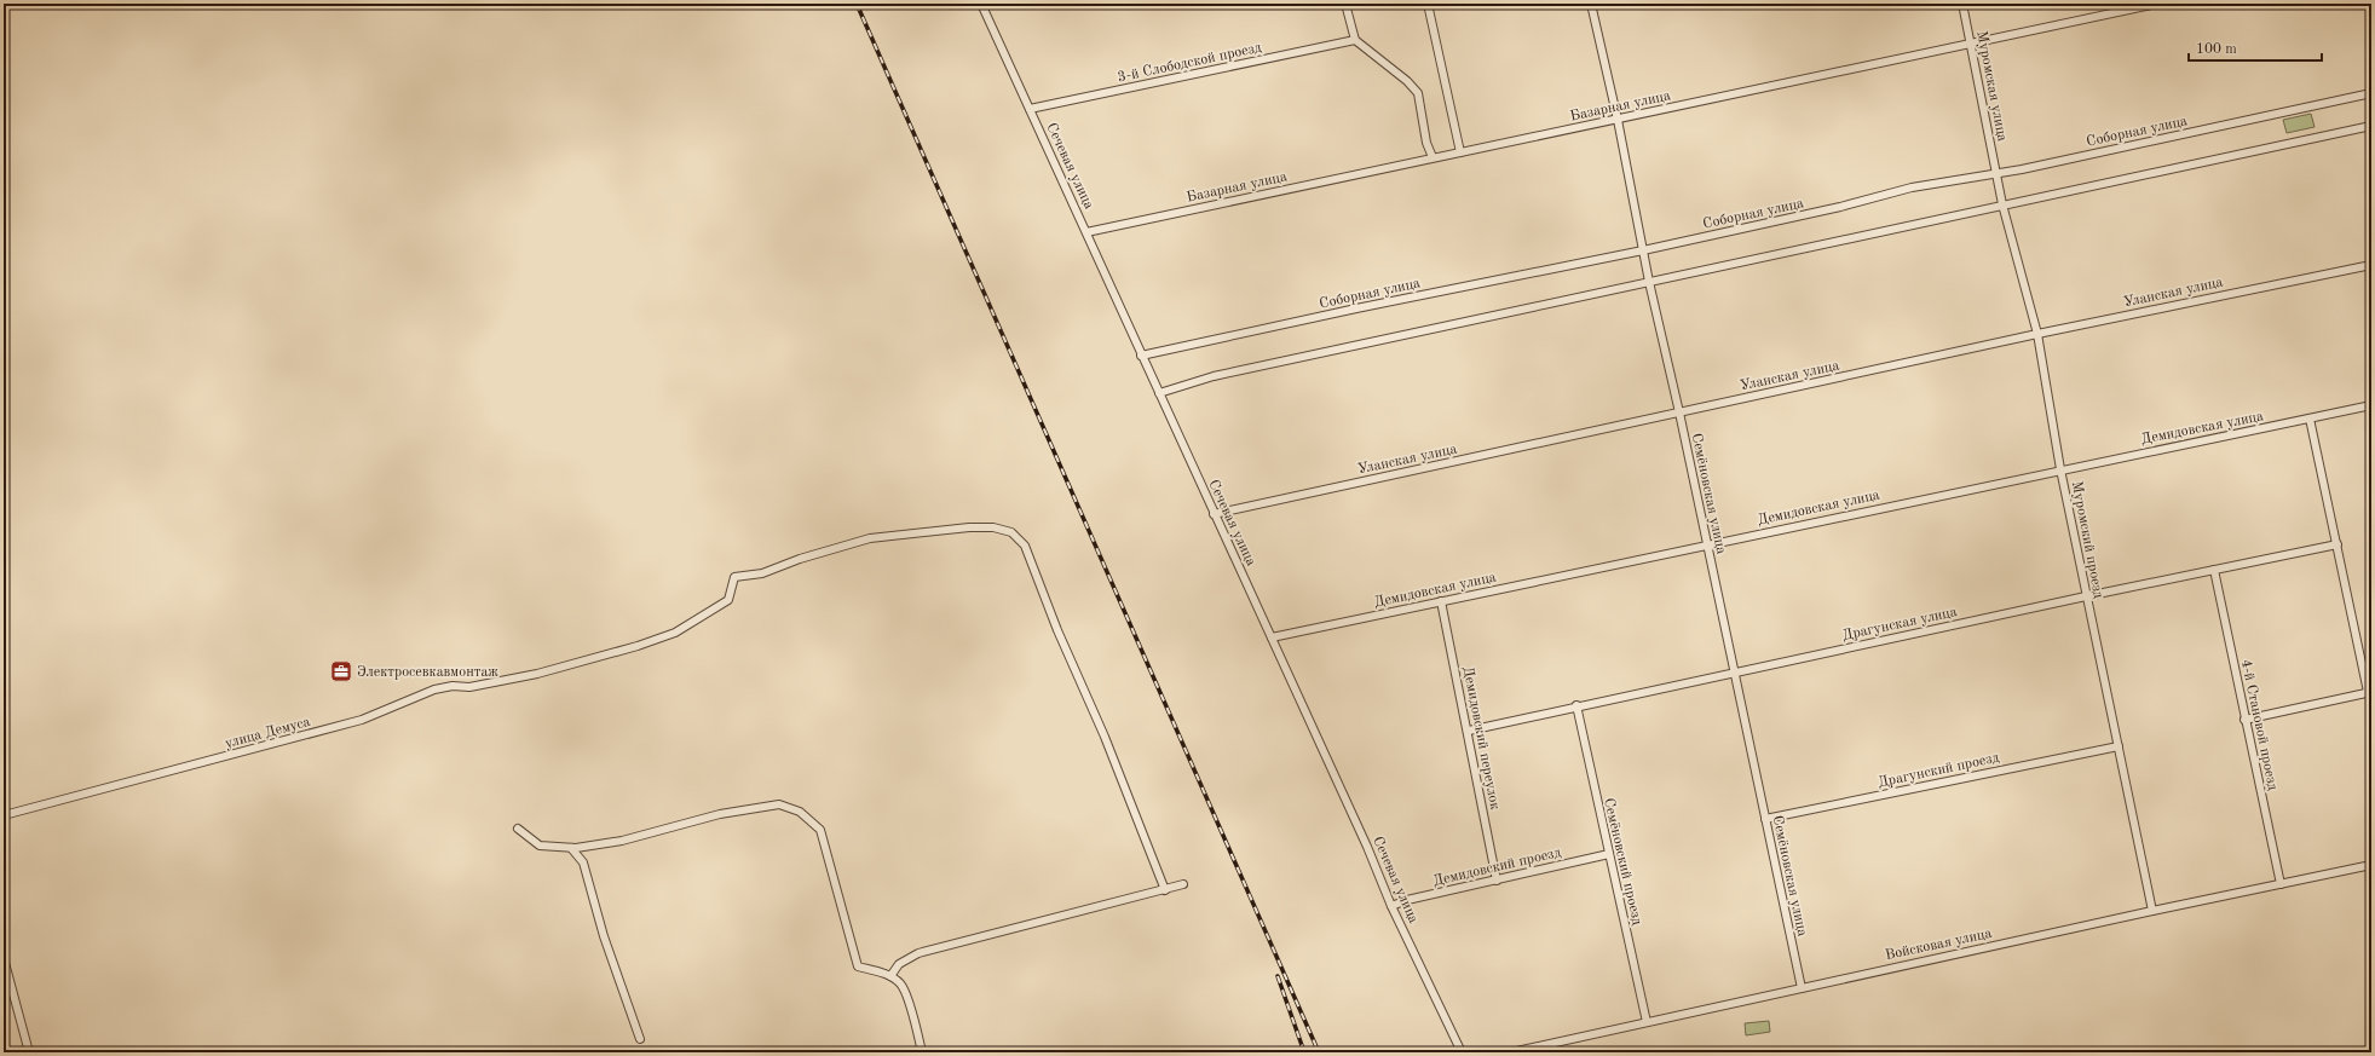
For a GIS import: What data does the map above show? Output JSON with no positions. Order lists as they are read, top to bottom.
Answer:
{
  "streets": {
    "street": [
      "3-й Слободской проезд",
      "Муромская улица",
      "Базарная улица",
      "Соборная улица",
      "Сечевая улица",
      "Уланская улица",
      "Демидовская улица",
      "Семёновская улица",
      "Муромский проезд",
      "Драгунская улица",
      "4-й Становой проезд",
      "улица Демуса",
      "Демидовский переулок",
      "Драгунский проезд",
      "Семёновский проезд",
      "Демидовский проезд",
      "Войсковая улица"
    ]
  },
  "crossings": [
    ["3-й Слободской проезд", "Сечевая улица"],
    ["Муромская улица", "Базарная улица"],
    ["Муромская улица", "Соборная улица"],
    ["Муромская улица", "Муромский проезд"],
    ["Базарная улица", "Сечевая улица"],
    ["Базарная улица", "Семёновская улица"],
    ["Соборная улица", "Сечевая улица"],
    ["Соборная улица", "Семёновская улица"],
    ["Соборная улица", "Муромский проезд"],
    ["Сечевая улица", "Уланская улица"],
    ["Сечевая улица", "Демидовская улица"],
    ["Сечевая улица", "Демидовский проезд"],
    ["Уланская улица", "Семёновская улица"],
    ["Уланская улица", "Муромский проезд"],
    ["Демидовская улица", "Семёновская улица"],
    ["Демидовская улица", "Муромский проезд"],
    ["Демидовская улица", "Демидовский переулок"],
    ["Семёновская улица", "Драгунская улица"],
    ["Семёновская улица", "Драгунский проезд"],
    ["Семёновская улица", "Войсковая улица"],
    ["Муромский проезд", "Драгунская улица"],
    ["Муромский проезд", "Драгунский проезд"],
    ["Муромский проезд", "Войсковая улица"],
    ["Драгунская улица", "4-й Становой проезд"],
    ["Драгунская улица", "Демидовский переулок"],
    ["Драгунская улица", "Семёновский проезд"],
    ["4-й Становой проезд", "Войсковая улица"],
    ["Демидовский переулок", "Демидовский проезд"],
    ["Семёновский проезд", "Демидовский проезд"],
    ["Семёновский проезд", "Войсковая улица"]
  ],
  "places": {
    "office": ["Электросевкавмонтаж"]
  },
  "scale_bar": "100 m"
}
